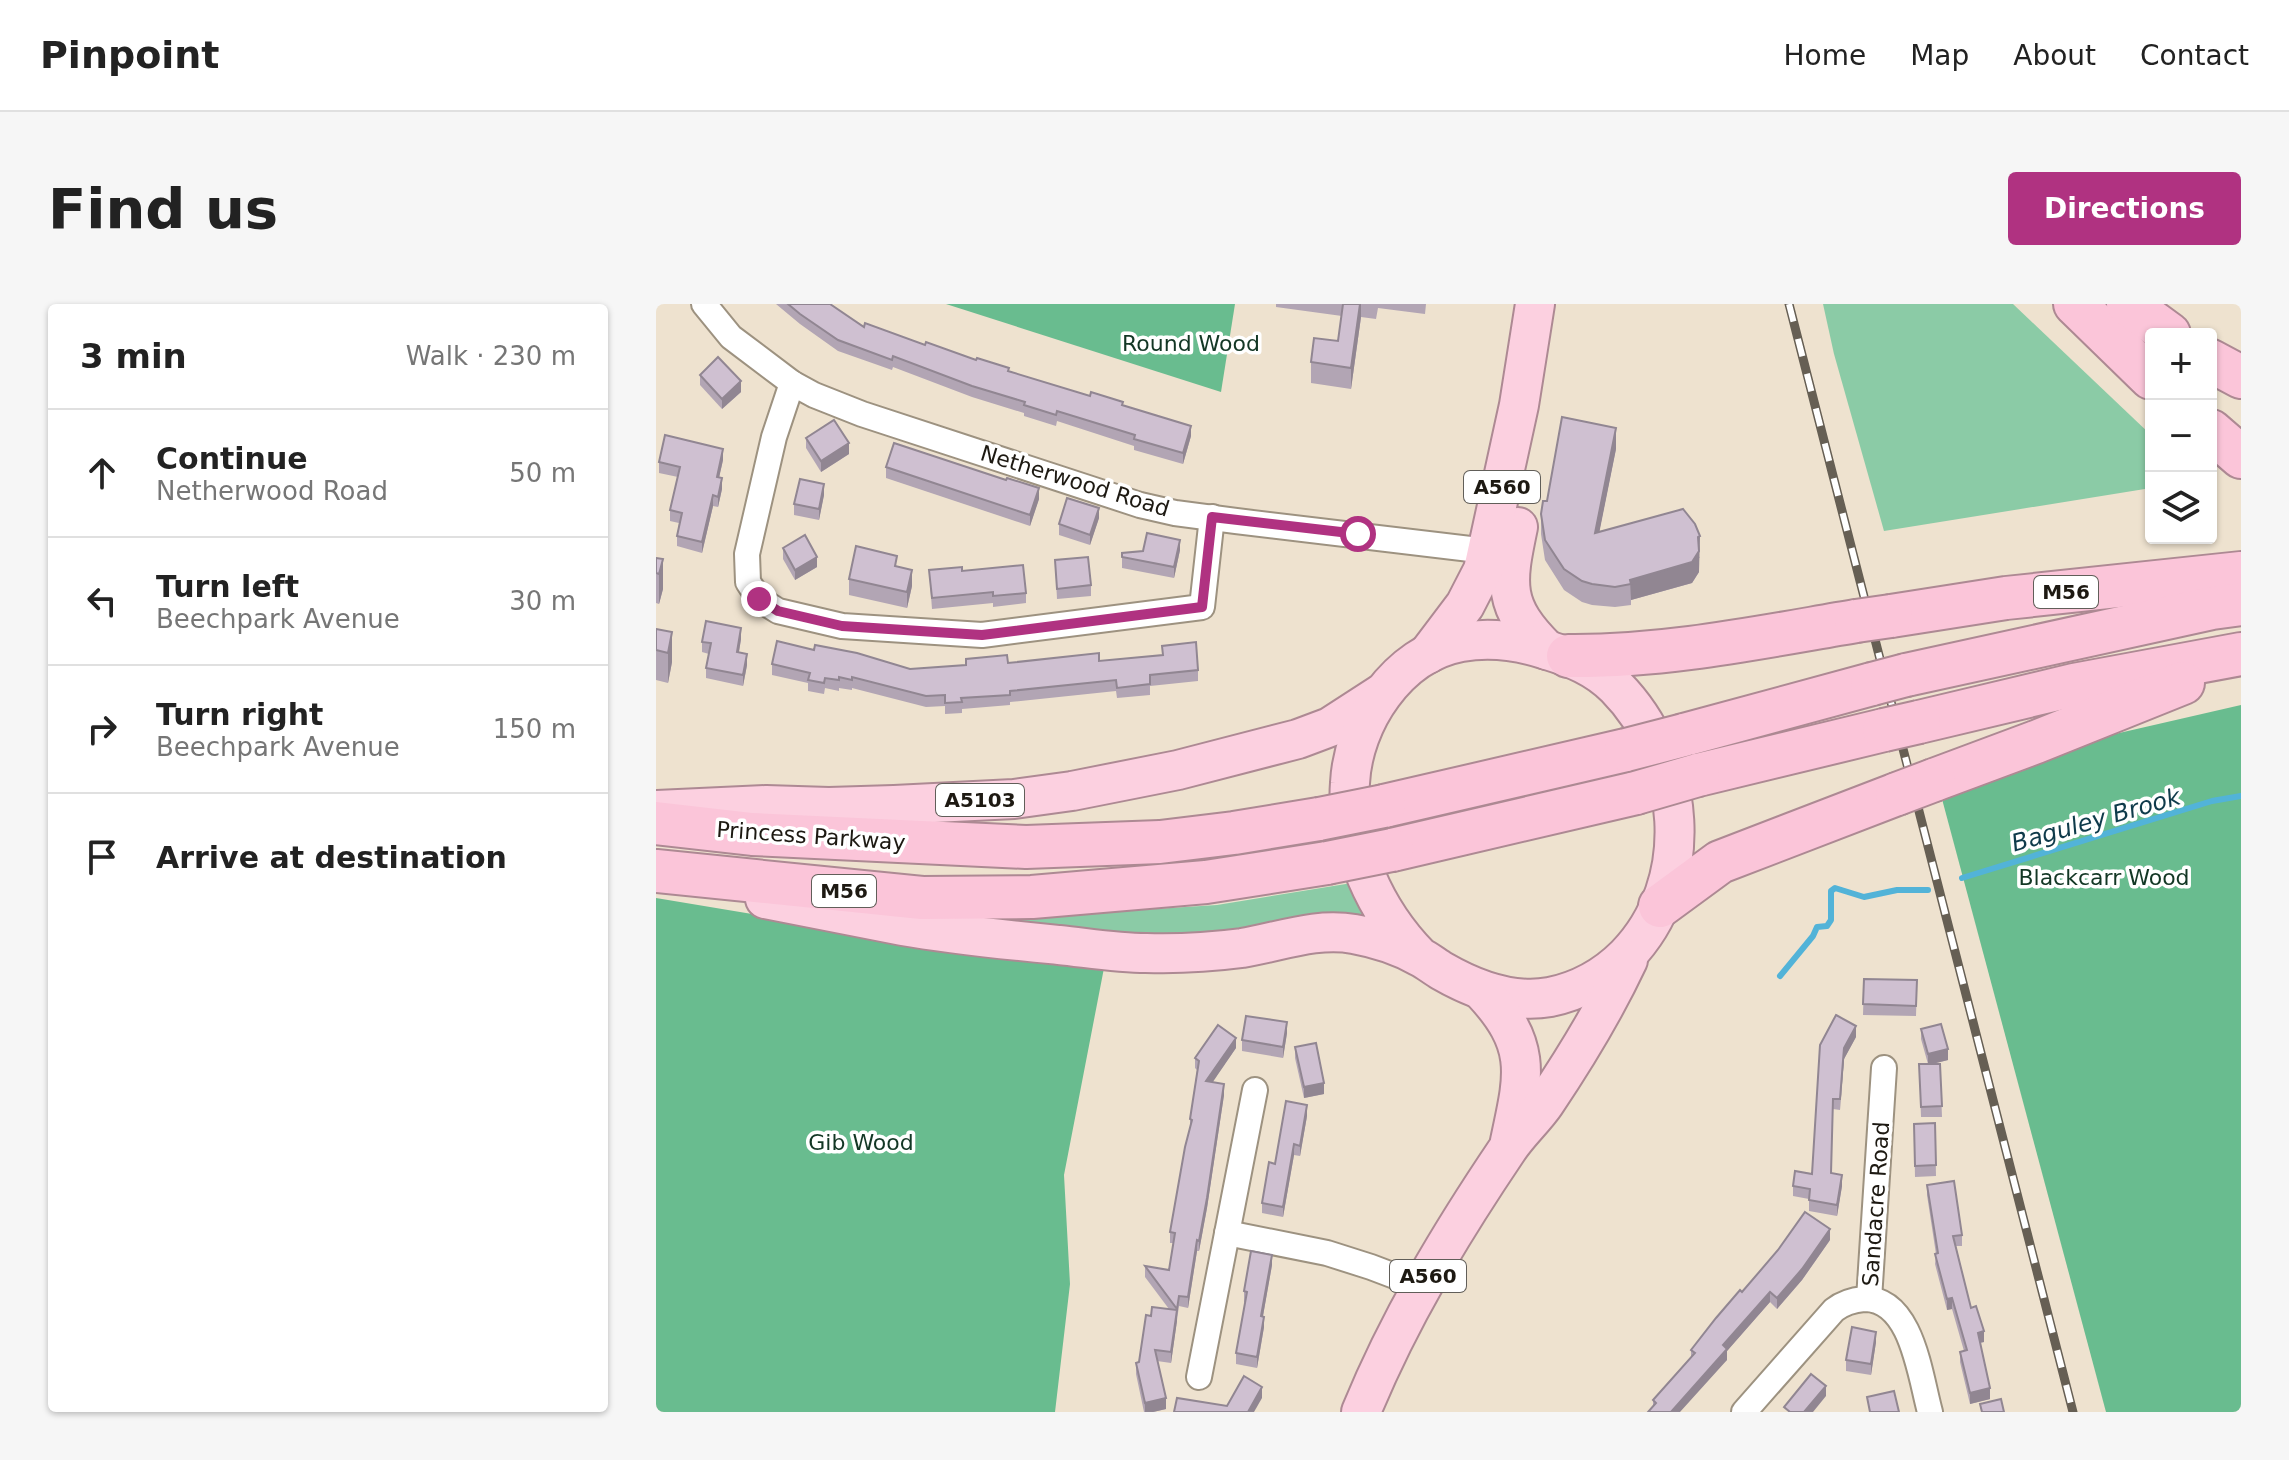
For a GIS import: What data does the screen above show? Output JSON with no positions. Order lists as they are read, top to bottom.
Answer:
{
  "streets": {
    "highway": [
      "A560",
      "M56",
      "A5103",
      "Princess Parkway"
    ],
    "street": ["Netherwood Road", "Sandacre Road"]
  },
  "crossings": [
    ["Netherwood Road", "A560"],
    ["A560", "M56"],
    ["A560", "A5103"]
  ],
  "water": ["Baguley Brook"],
  "parks": ["Round Wood", "Blackcarr Wood", "Gib Wood"],
  "page": {
    "header": "Pinpoint",
    "nav": [
      "Home",
      "Map",
      "About",
      "Contact"
    ],
    "buttons": "Directions",
    "title": "Find us",
    "heading": ["3 min", "Walk · 230 m"],
    "map_buttons": ["+", "−"],
    "list": [
      ["Continue", "Netherwood Road", "50 m"],
      ["Turn left", "Beechpark Avenue", "30 m"],
      ["Turn right", "Beechpark Avenue", "150 m"],
      "Arrive at destination"
    ]
  }
}
